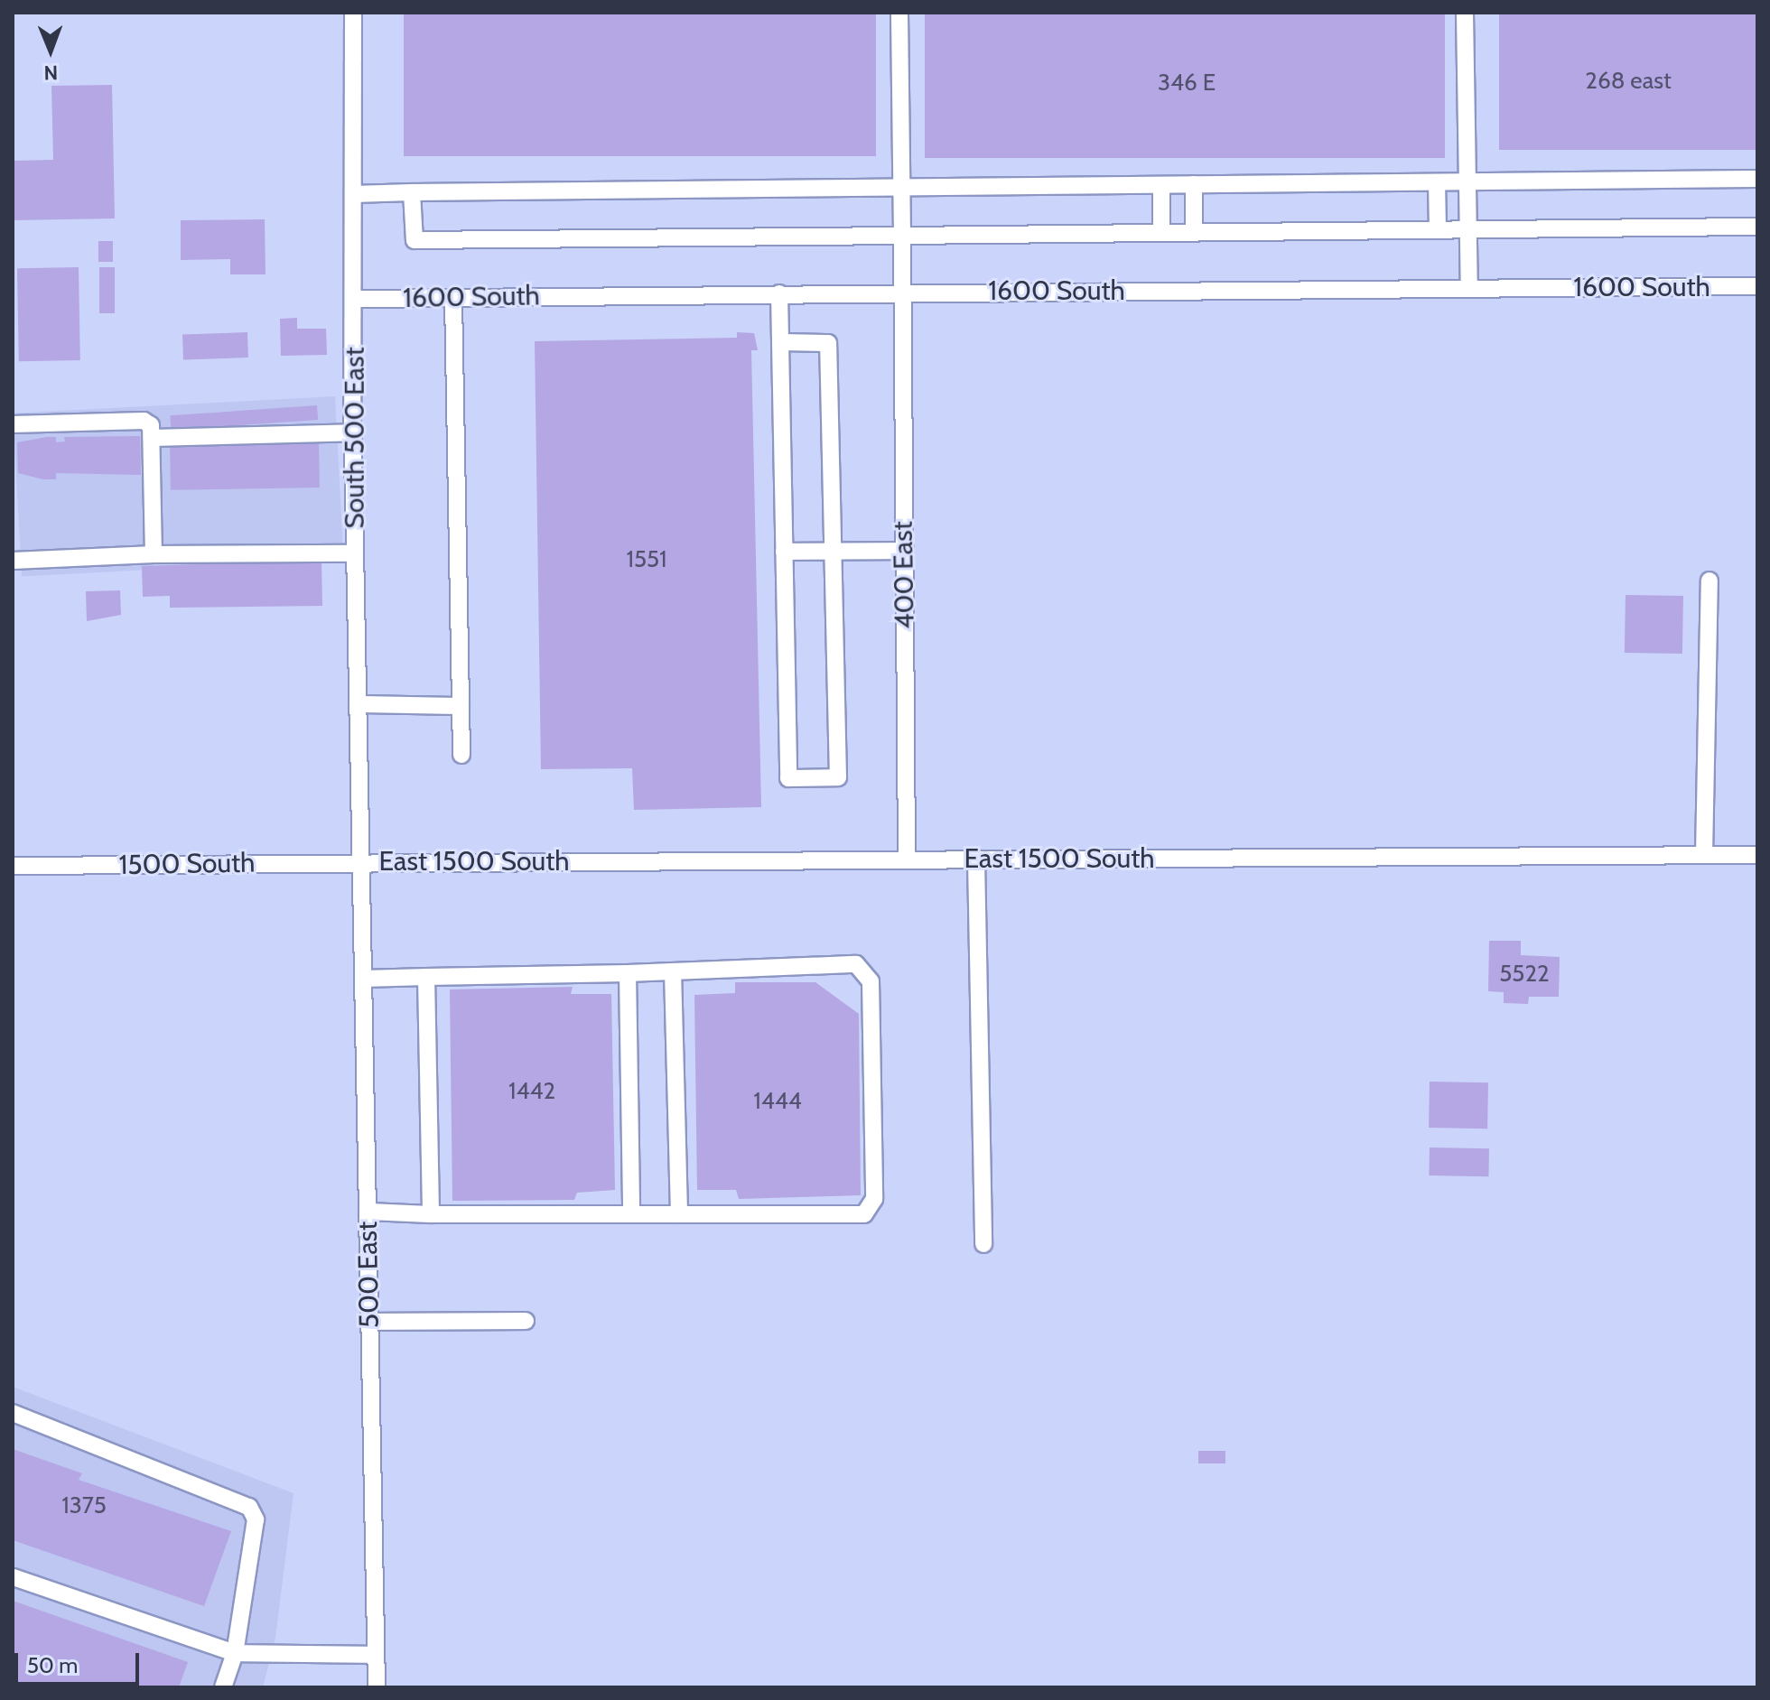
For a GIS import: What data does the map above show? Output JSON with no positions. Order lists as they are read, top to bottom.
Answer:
{
  "streets": {
    "street": [
      "1600 South",
      "South 500 East",
      "400 East",
      "East 1500 South",
      "1500 South",
      "500 East"
    ]
  },
  "crossings": [
    ["1600 South", "South 500 East"],
    ["1600 South", "400 East"],
    ["South 500 East", "East 1500 South"],
    ["South 500 East", "1500 South"],
    ["South 500 East", "500 East"],
    ["400 East", "East 1500 South"],
    ["East 1500 South", "1500 South"],
    ["East 1500 South", "500 East"],
    ["1500 South", "500 East"]
  ],
  "house_numbers": [
    "268 east",
    "346 E",
    "1551",
    "5522",
    "1442",
    "1444",
    "1375"
  ],
  "scale_bar": "50 m",
  "north": "bottom"
}
